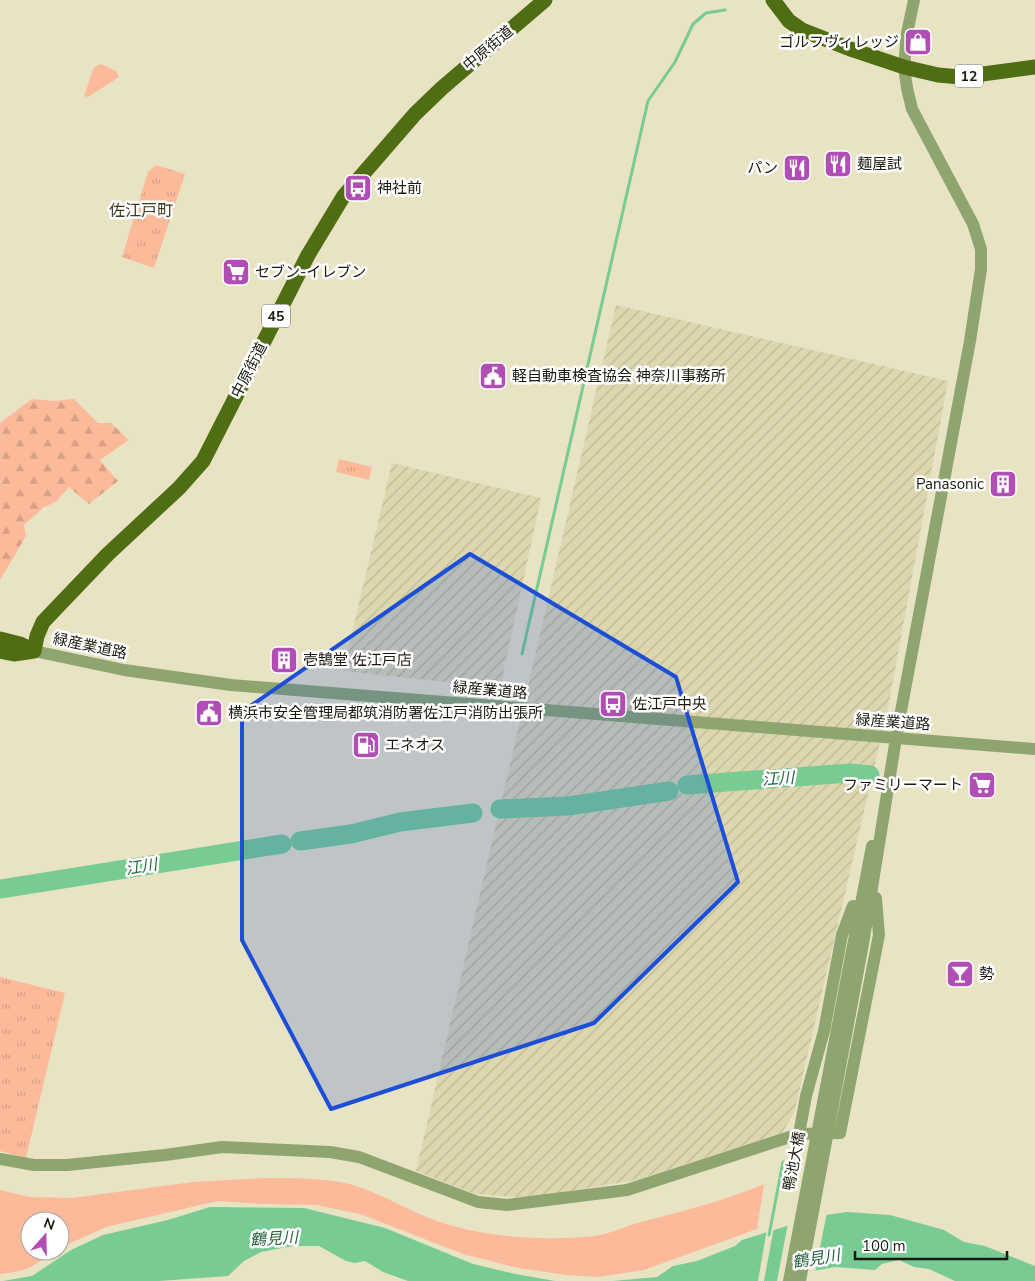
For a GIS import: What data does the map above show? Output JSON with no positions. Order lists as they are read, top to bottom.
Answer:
{
  "streets": {
    "main road": ["中原街道", "12", "45"],
    "street": ["緑産業道路", "鴨池大橋"]
  },
  "crossings": [
    ["中原街道", "緑産業道路"]
  ],
  "districts": ["佐江戸町"],
  "water": ["江川", "鶴見川"],
  "places": {
    "shop": ["ゴルフヴィレッジ"],
    "restaurant": ["麺屋試", "パン"],
    "bus stop": ["神社前", "佐江戸中央"],
    "supermarket": ["セブン-イレブン", "ファミリーマート"],
    "public building": ["軽自動車検査協会 神奈川事務所", "横浜市安全管理局都筑消防署佐江戸消防出張所"],
    "building": ["Panasonic", "壱鵠堂 佐江戸店"],
    "fuel station": ["エネオス"],
    "bar": ["勢"]
  },
  "scale_bar": "100 m",
  "north": "top"
}
